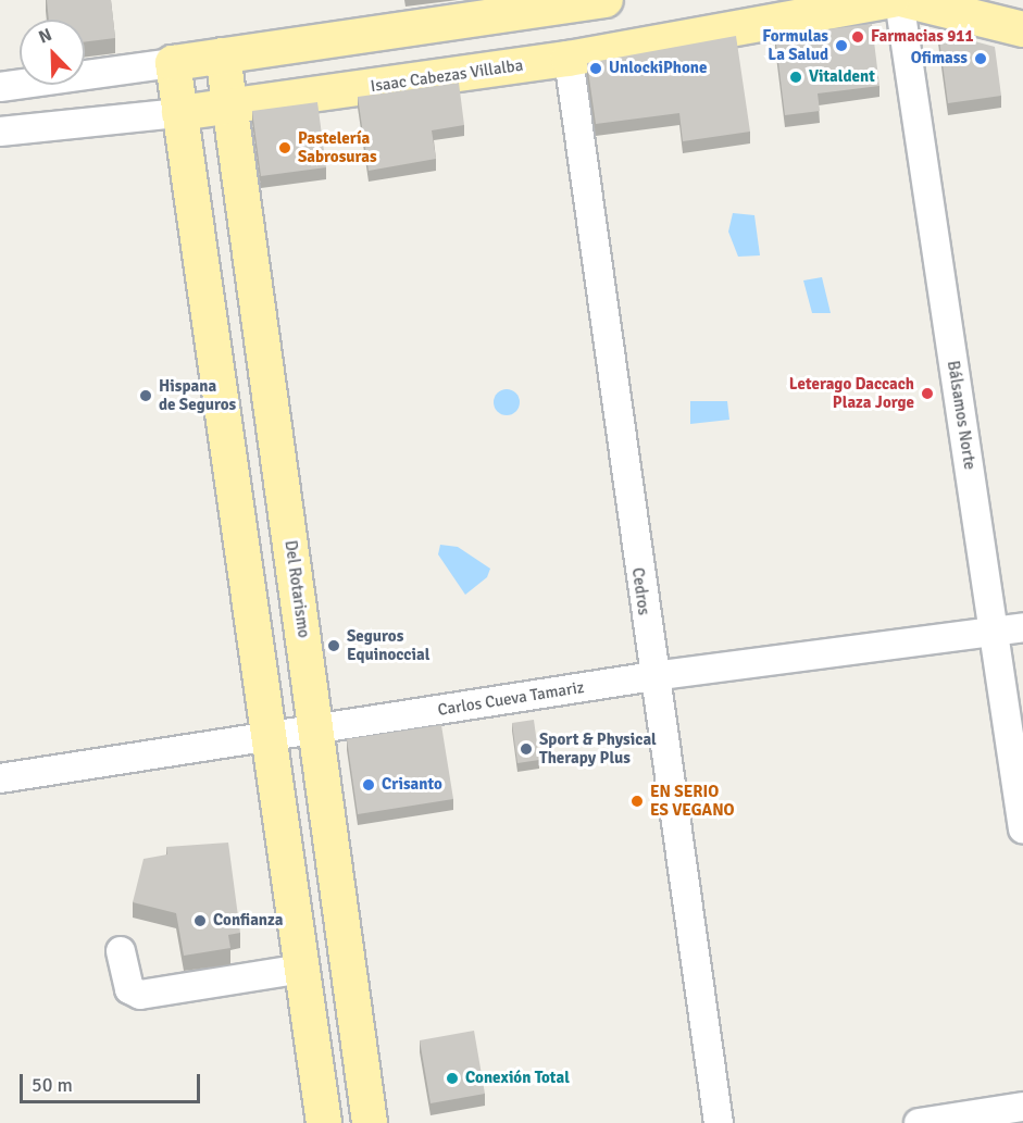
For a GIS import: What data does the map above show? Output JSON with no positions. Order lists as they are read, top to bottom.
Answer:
{
  "streets": {
    "main road": ["Isaac Cabezas Villalba", "Del Rotarismo"],
    "street": ["Bálsamos Norte", "Cedros", "Carlos Cueva Tamariz"]
  },
  "crossings": [
    ["Isaac Cabezas Villalba", "Del Rotarismo"],
    ["Isaac Cabezas Villalba", "Cedros"],
    ["Bálsamos Norte", "Carlos Cueva Tamariz"],
    ["Del Rotarismo", "Carlos Cueva Tamariz"],
    ["Cedros", "Carlos Cueva Tamariz"]
  ],
  "places": [
    "Farmacias 911",
    "Formulas La Salud",
    "Ofimass",
    "UnlockiPhone",
    "Vitaldent",
    "Pastelería Sabrosuras",
    "Leterago Daccach Plaza Jorge",
    "Hispana de Seguros",
    "Seguros Equinoccial",
    "Sport & Physical Therapy Plus",
    "Crisanto",
    "EN SERIO ES VEGANO",
    "Confianza",
    "Conexión Total"
  ],
  "scale_bar": "50 m",
  "north": "top left"
}
